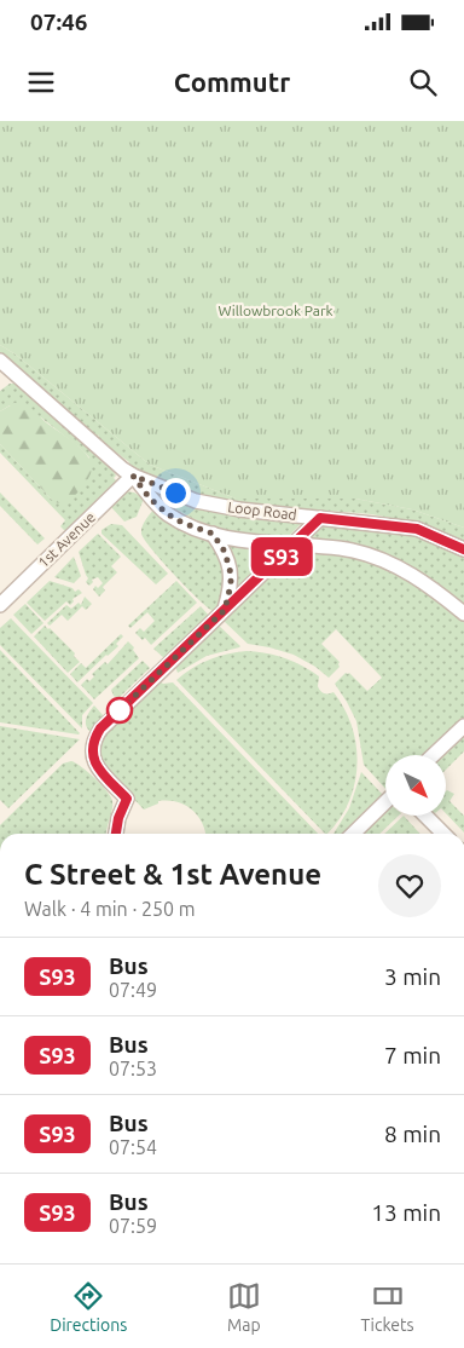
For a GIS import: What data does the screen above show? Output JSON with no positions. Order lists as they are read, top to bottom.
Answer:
{
  "streets": {
    "street": ["Loop Road", "1st Avenue"]
  },
  "crossings": [
    ["Loop Road", "1st Avenue"]
  ],
  "parks": ["Willowbrook Park"],
  "lines": ["bus line S93"],
  "north": "bottom right",
  "page": {
    "status": "07:46",
    "header": "Commutr",
    "on_map": "S93",
    "heading": ["C Street & 1st Avenue", "Walk · 4 min · 250 m"],
    "list": [
      {
        "mark": "S93",
        "name": "Bus",
        "note": "07:49",
        "value": "3 min"
      },
      {
        "mark": "S93",
        "name": "Bus",
        "note": "07:53",
        "value": "7 min"
      },
      {
        "mark": "S93",
        "name": "Bus",
        "note": "07:54",
        "value": "8 min"
      },
      {
        "mark": "S93",
        "name": "Bus",
        "note": "07:59",
        "value": "13 min"
      }
    ],
    "tabs": ["Directions", "Map", "Tickets"]
  }
}
